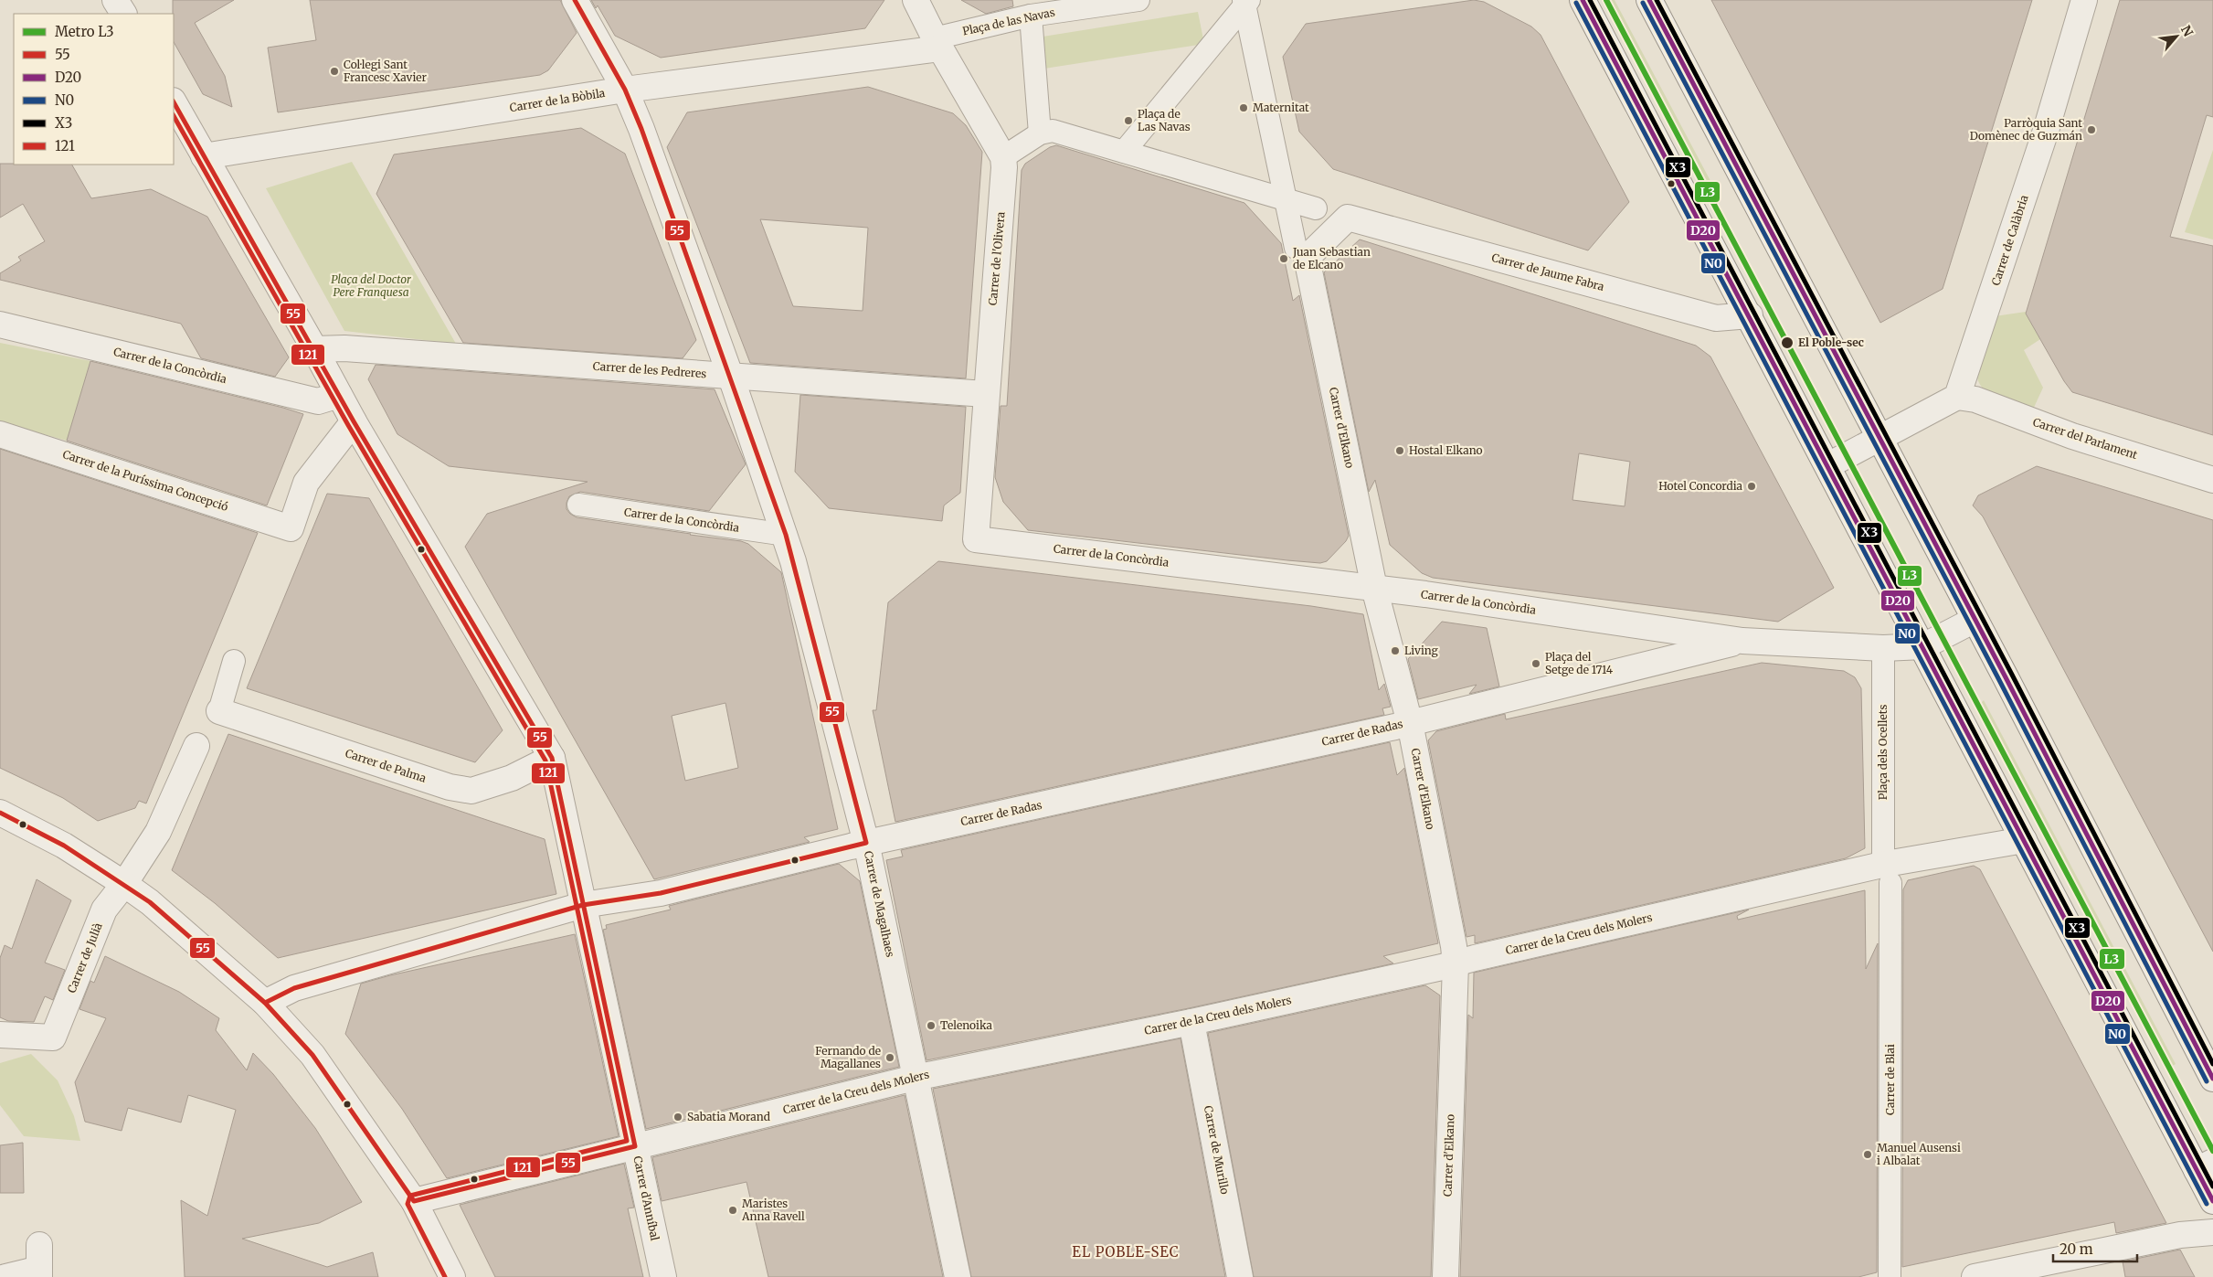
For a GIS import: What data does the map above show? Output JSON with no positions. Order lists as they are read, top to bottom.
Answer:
{
  "streets": {
    "street": [
      "Plaça de las Navas",
      "Carrer de la Bòbila",
      "Carrer de Calàbria",
      "Carrer de l'Olivera",
      "Carrer de Jaume Fabra",
      "Carrer de la Concòrdia",
      "Carrer de les Pedreres",
      "Carrer d'Elkano",
      "Carrer del Parlament",
      "Carrer de la Puríssima Concepció",
      "Carrer de Radas",
      "Plaça dels Ocellets",
      "Carrer de Palma",
      "Carrer de Magalhaes",
      "Carrer de la Creu dels Molers",
      "Carrer de Julià",
      "Carrer de Blai",
      "Carrer de Murillo",
      "Carrer d'Anníbal"
    ]
  },
  "crossings": [
    ["Plaça de las Navas", "Carrer de la Bòbila"],
    ["Carrer de la Bòbila", "Carrer de Magalhaes"],
    ["Carrer de la Bòbila", "Carrer d'Anníbal"],
    ["Carrer de Calàbria", "Carrer del Parlament"],
    ["Carrer de l'Olivera", "Carrer de la Concòrdia"],
    ["Carrer de l'Olivera", "Carrer de les Pedreres"],
    ["Carrer de Jaume Fabra", "Carrer d'Elkano"],
    ["Carrer de la Concòrdia", "Carrer d'Elkano"],
    ["Carrer de la Concòrdia", "Carrer de Radas"],
    ["Carrer de la Concòrdia", "Plaça dels Ocellets"],
    ["Carrer de la Concòrdia", "Carrer de Magalhaes"],
    ["Carrer de la Concòrdia", "Carrer d'Anníbal"],
    ["Carrer de les Pedreres", "Carrer de Magalhaes"],
    ["Carrer de les Pedreres", "Carrer d'Anníbal"],
    ["Carrer d'Elkano", "Carrer de Radas"],
    ["Carrer d'Elkano", "Carrer de la Creu dels Molers"],
    ["Carrer de la Puríssima Concepció", "Carrer d'Anníbal"],
    ["Carrer de Radas", "Carrer de Magalhaes"],
    ["Carrer de Radas", "Carrer d'Anníbal"],
    ["Carrer de Palma", "Carrer d'Anníbal"],
    ["Carrer de Magalhaes", "Carrer de la Creu dels Molers"],
    ["Carrer de la Creu dels Molers", "Carrer de Murillo"],
    ["Carrer de la Creu dels Molers", "Carrer d'Anníbal"]
  ],
  "districts": ["EL POBLE-SEC"],
  "parks": ["Plaça del Doctor Pere Franquesa"],
  "places": [
    "Col·legi Sant Francesc Xavier",
    "Maternitat",
    "Plaça de Las Navas",
    "Parròquia Sant Domènec de Guzmán",
    "Juan Sebastian de Elcano",
    "El Poble-sec",
    "Hostal Elkano",
    "Hotel Concordia",
    "Living",
    "Plaça del Setge de 1714",
    "Telenoika",
    "Fernando de Magallanes",
    "Sabatia Morand",
    "Manuel Ausensi i Albalat",
    "Maristes Anna Ravell"
  ],
  "lines": [
    "metro line L3",
    "transit line 55",
    "transit line D20",
    "transit line X3",
    "transit line N0",
    "transit line 121"
  ],
  "legend": [
    "Metro L3",
    "55",
    "D20",
    "N0",
    "X3",
    "121"
  ],
  "scale_bar": "20 m",
  "north": "top right"
}
